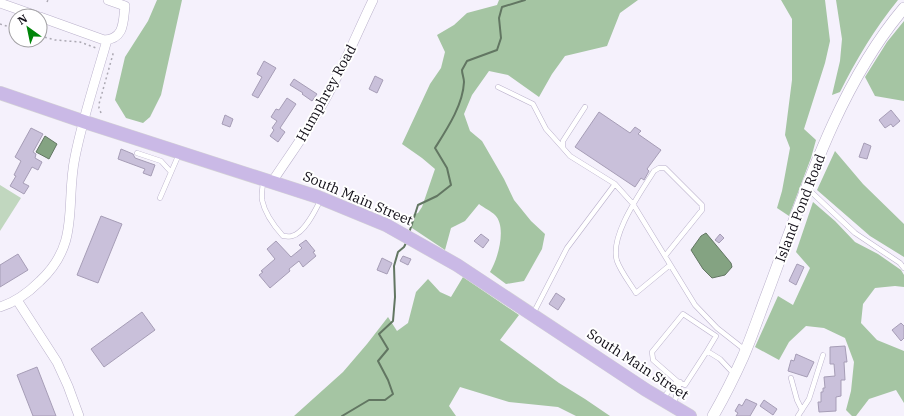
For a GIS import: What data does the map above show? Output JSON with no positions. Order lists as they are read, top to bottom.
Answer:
{
  "streets": {
    "main road": ["South Main Street"],
    "street": ["Humphrey Road", "Island Pond Road"]
  },
  "crossings": [
    ["Humphrey Road", "South Main Street"]
  ],
  "north": "top left"
}
